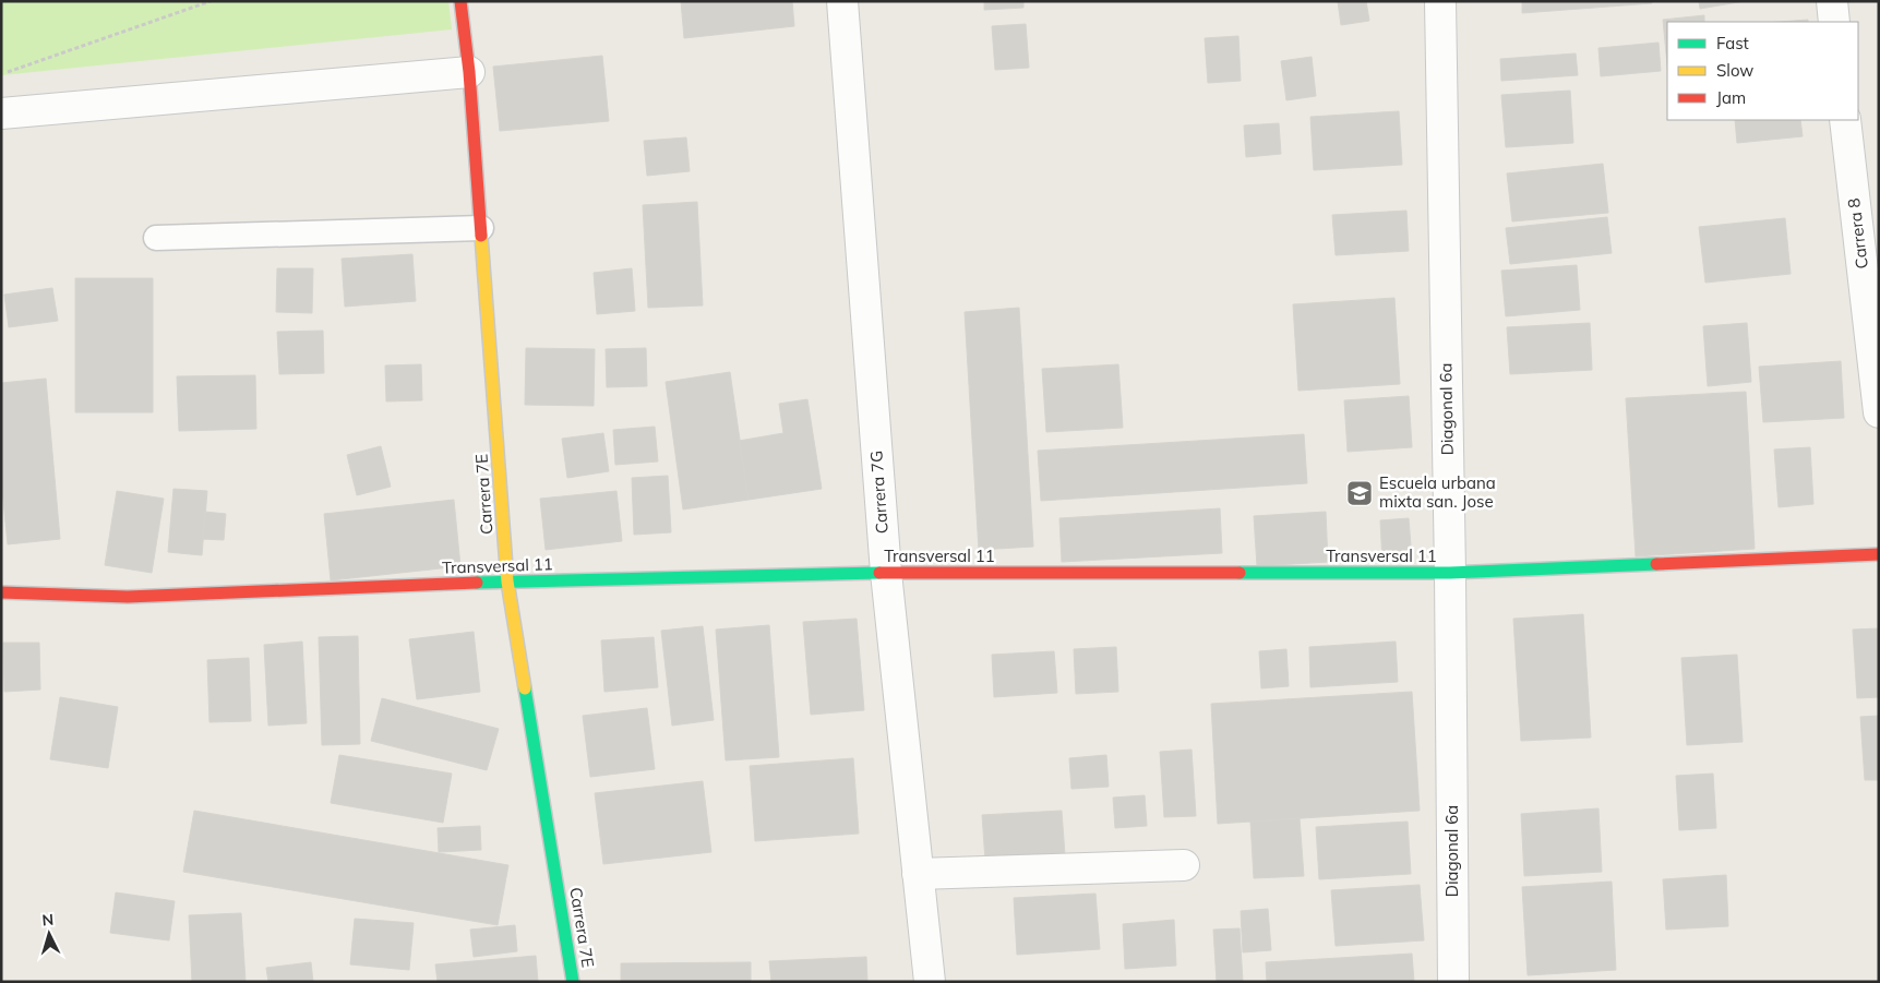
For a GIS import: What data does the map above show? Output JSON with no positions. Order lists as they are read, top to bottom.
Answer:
{
  "streets": {
    "street": [
      "Carrera 8",
      "Diagonal 6a",
      "Carrera 7G",
      "Carrera 7E",
      "Transversal 11"
    ]
  },
  "crossings": [
    ["Diagonal 6a", "Transversal 11"],
    ["Carrera 7G", "Transversal 11"],
    ["Carrera 7E", "Transversal 11"]
  ],
  "places": {
    "school or university": ["Escuela urbana mixta san. Jose"]
  },
  "legend": ["Fast", "Slow", "Jam"],
  "north": "top"
}
